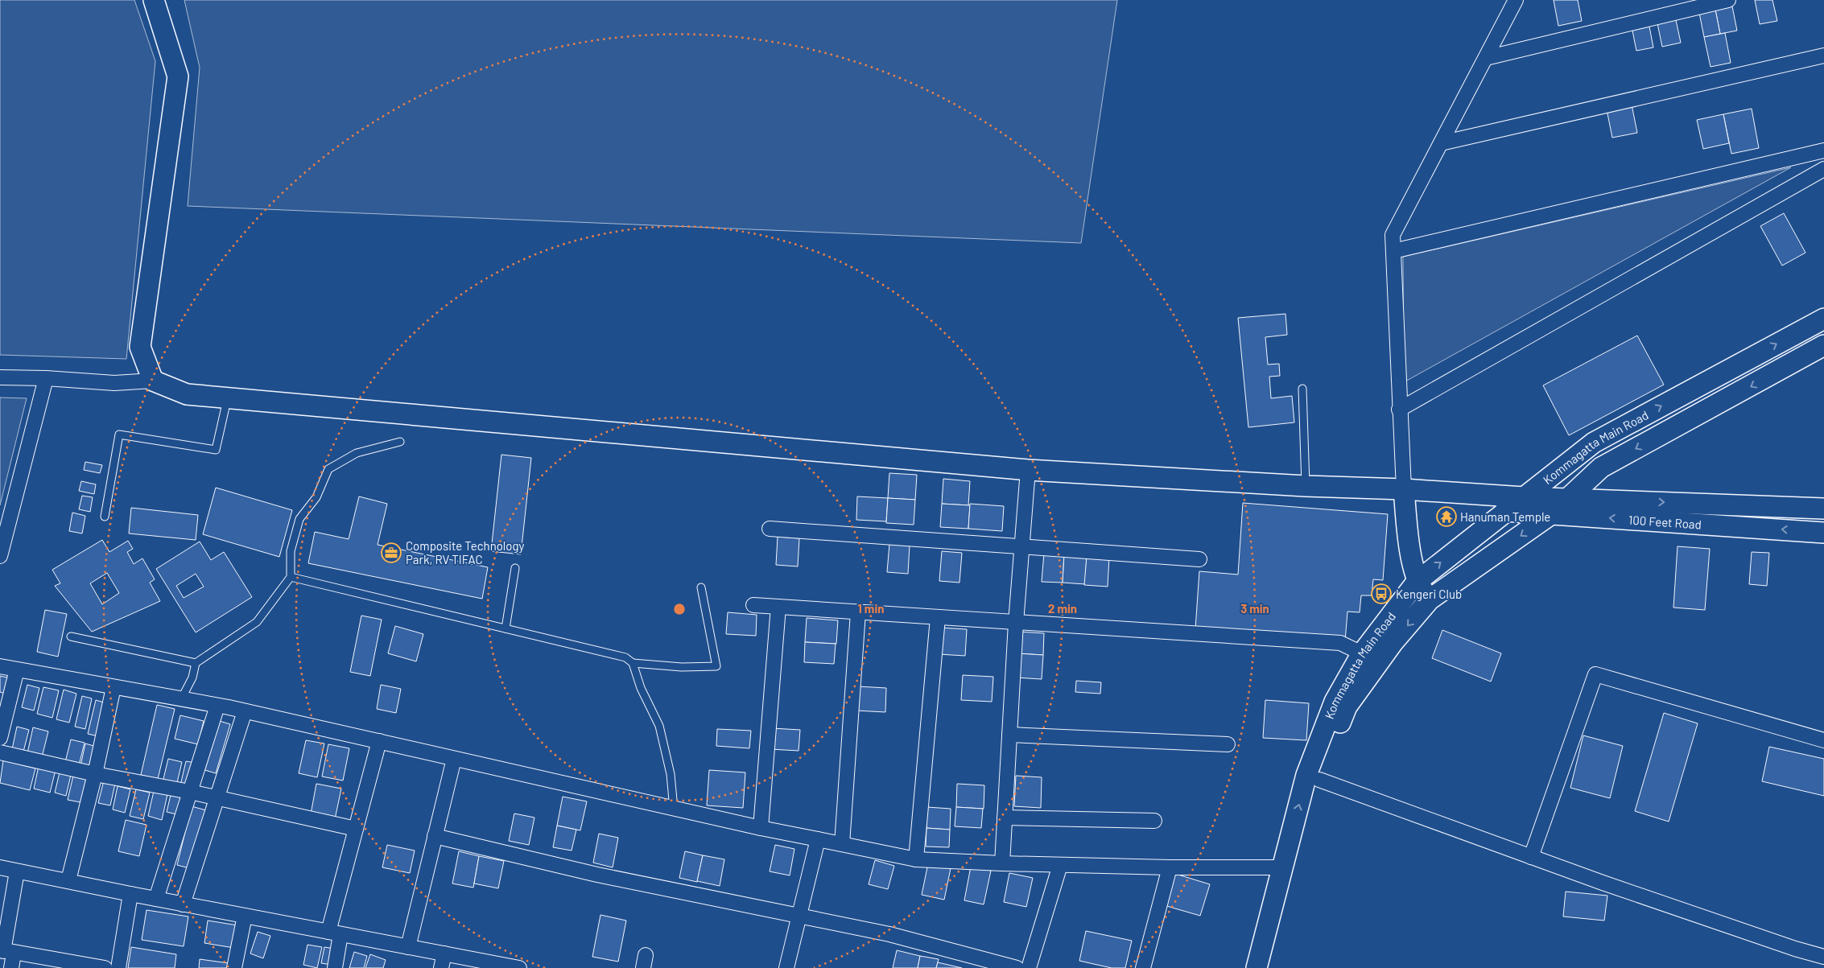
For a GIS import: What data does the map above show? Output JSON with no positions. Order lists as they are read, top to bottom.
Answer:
{
  "streets": {
    "main road": ["Kommagatta Main Road", "100 Feet Road"]
  },
  "crossings": [
    ["Kommagatta Main Road", "100 Feet Road"]
  ],
  "places": {
    "temple": ["Hanuman Temple"],
    "office": ["Composite Technology Park, RV TIFAC"],
    "bus stop": ["Kengeri Club"]
  },
  "rings": ["1 min", "2 min", "3 min"]
}
